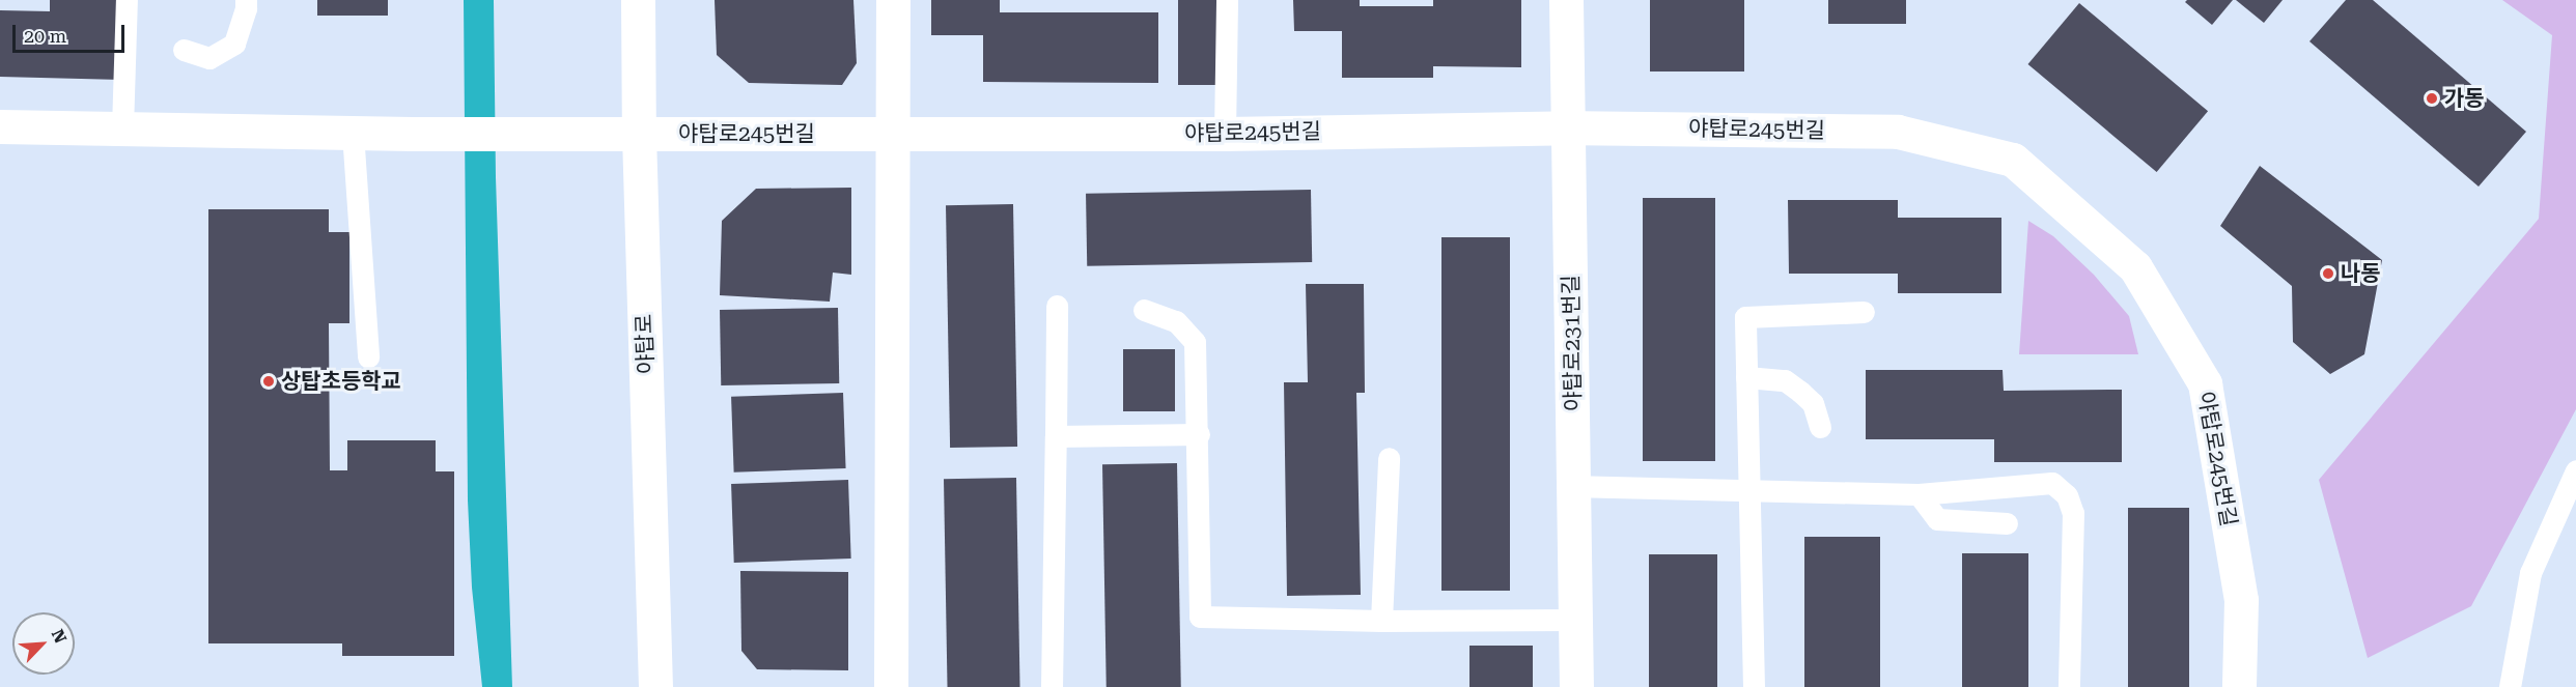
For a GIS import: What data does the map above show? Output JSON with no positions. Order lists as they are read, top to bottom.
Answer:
{
  "streets": {
    "street": ["야탑로245번길", "야탑로231번길", "야탑로"]
  },
  "crossings": [
    ["야탑로245번길", "야탑로231번길"],
    ["야탑로245번길", "야탑로"]
  ],
  "places": ["가동", "나동", "상탑초등학교"],
  "scale_bar": "20 m",
  "north": "top right"
}
